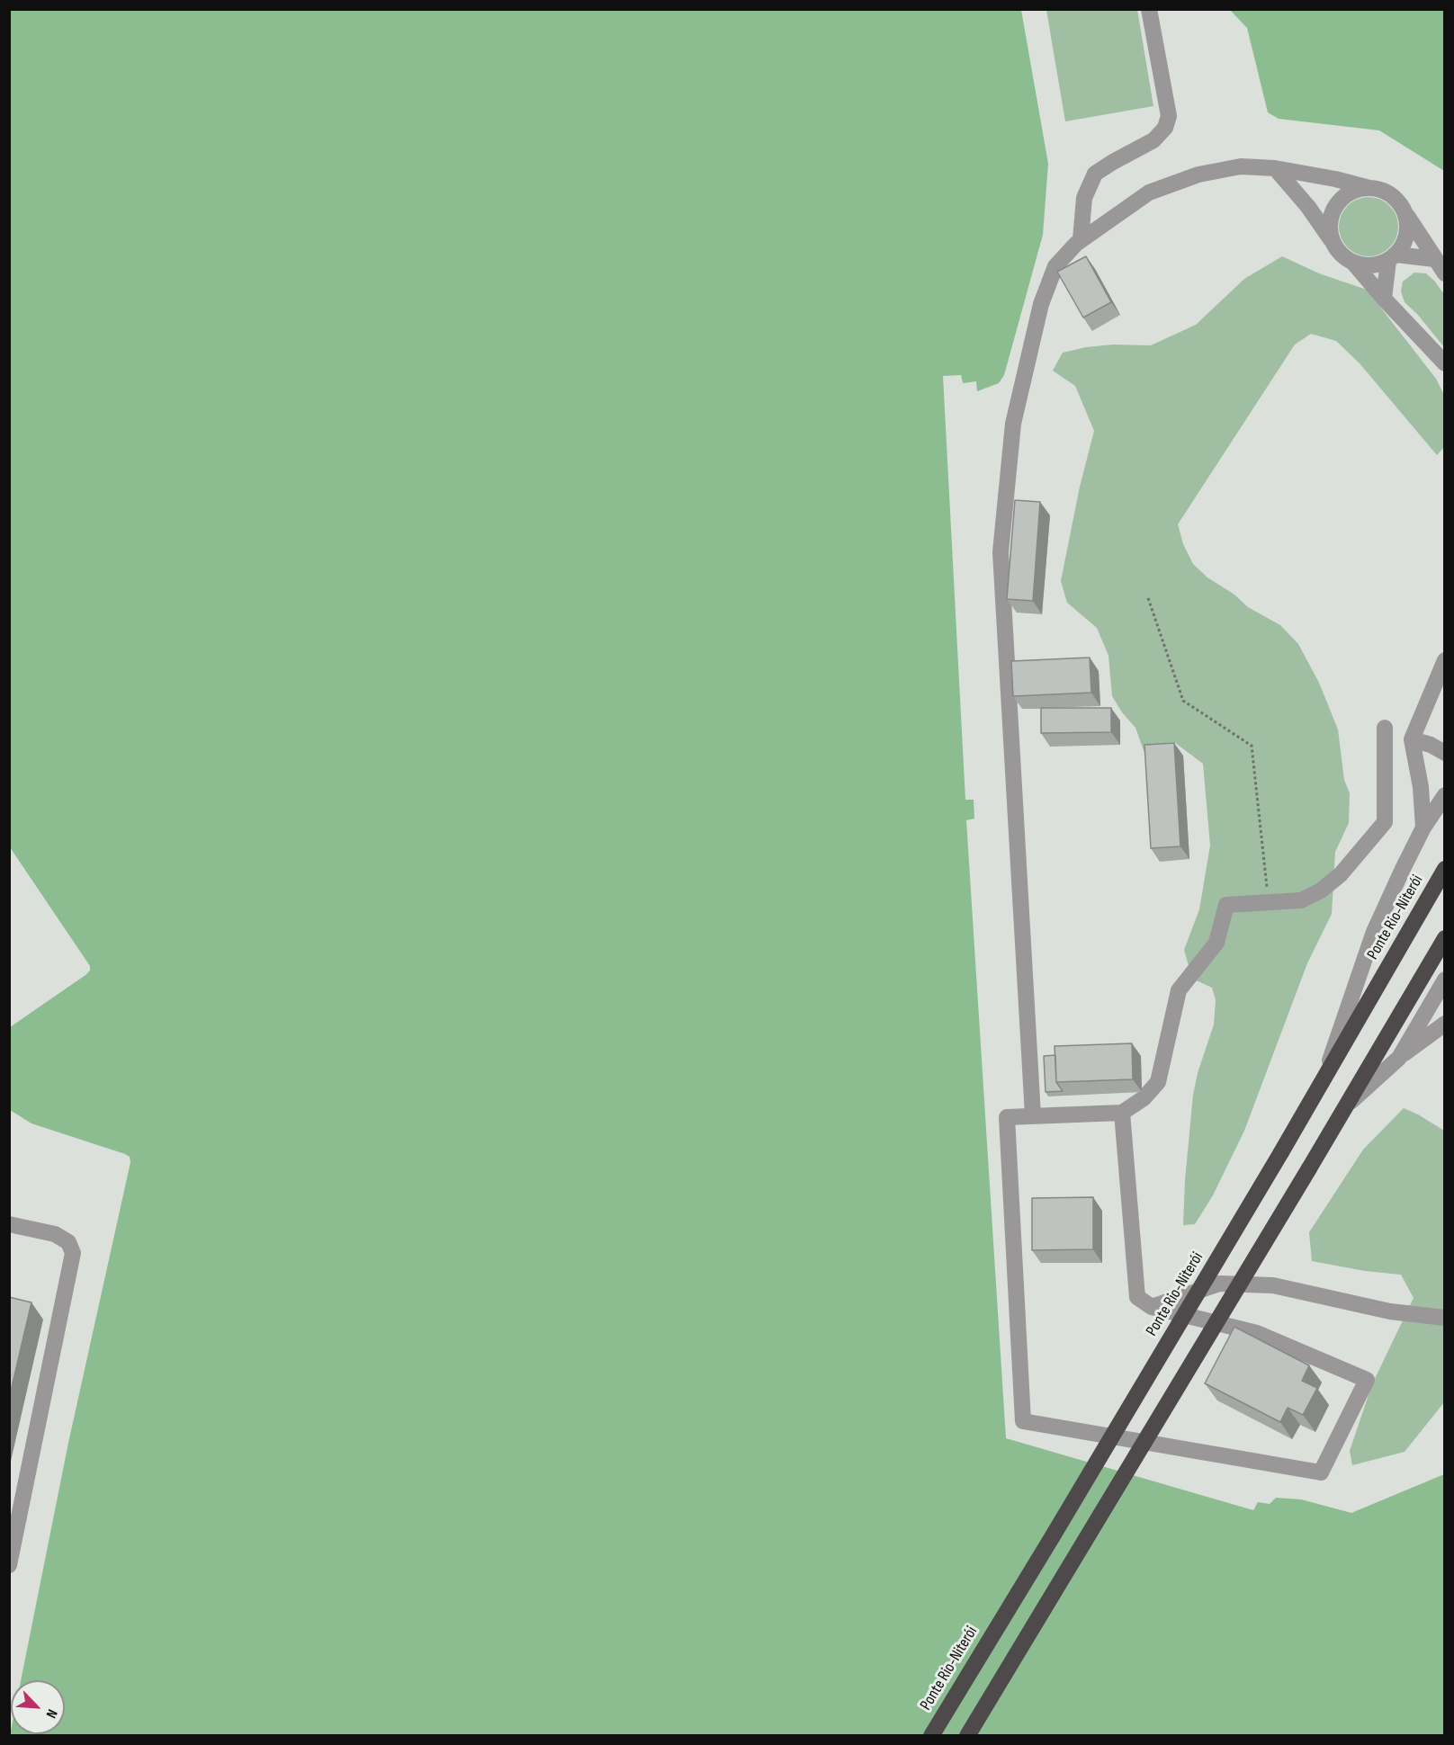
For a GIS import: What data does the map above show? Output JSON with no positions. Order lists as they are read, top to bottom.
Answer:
{
  "streets": {
    "highway": ["Ponte Rio-Niterói"]
  },
  "north": "bottom right"
}
